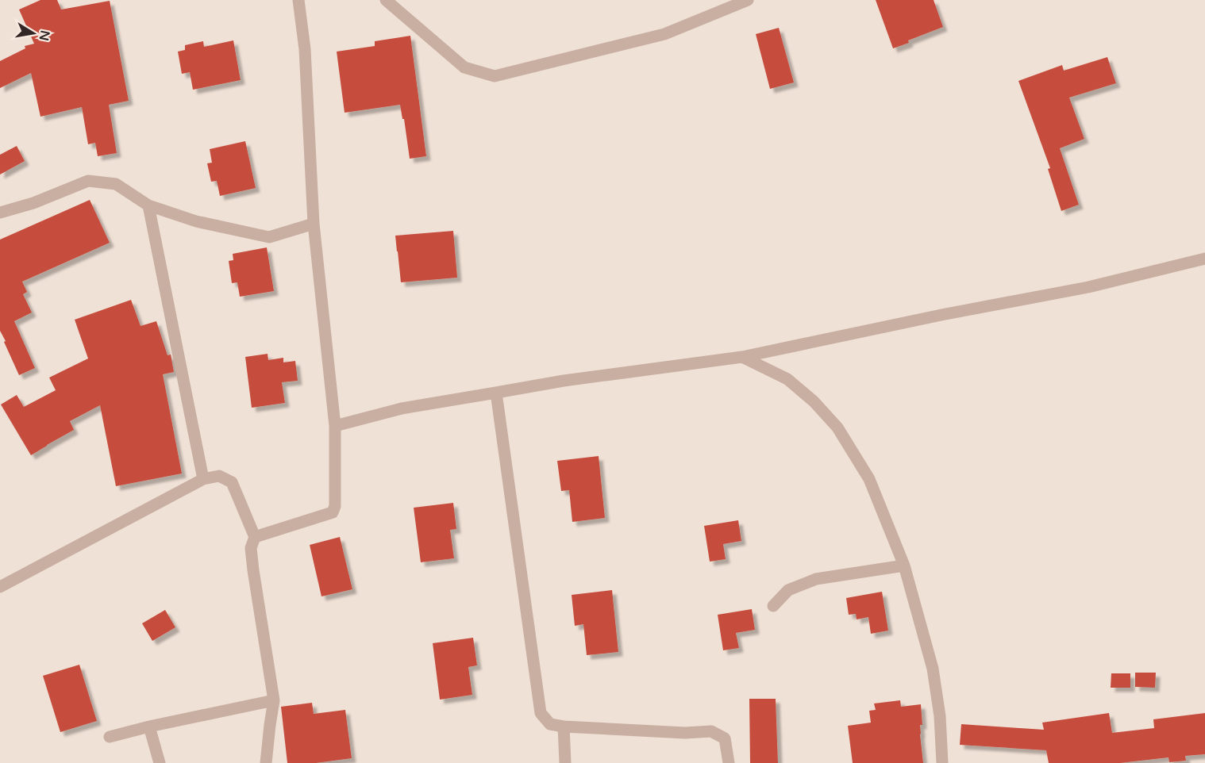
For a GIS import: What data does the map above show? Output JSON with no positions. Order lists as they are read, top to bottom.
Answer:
{
  "north": "right"
}
